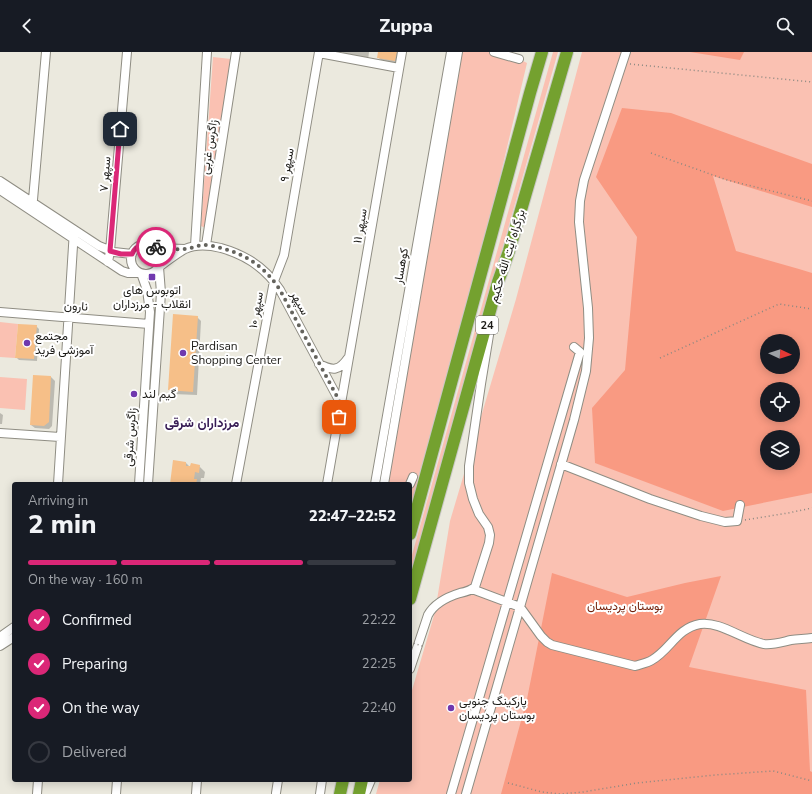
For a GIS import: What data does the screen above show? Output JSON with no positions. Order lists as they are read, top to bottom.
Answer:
{
  "streets": {
    "highway": ["بزرگراه آیت الله حکیم", "24"],
    "street": [
      "زاگرس غربی",
      "سپهر ۹",
      "سپهر ۷",
      "سپهر ۱۱",
      "کوهسار",
      "سپهر",
      "نارون",
      "سپهر ۱۰",
      "زاگرس شرقی"
    ]
  },
  "crossings": [
    ["زاگرس غربی", "سپهر"],
    ["سپهر ۹", "سپهر"],
    ["سپهر ۹", "سپهر ۱۰"],
    ["سپهر ۱۱", "سپهر"],
    ["سپهر", "سپهر ۱۰"],
    ["نارون", "زاگرس شرقی"]
  ],
  "districts": ["مرزداران شرقی"],
  "parks": ["بوستان پردیسان"],
  "places": {
    "transit": ["اتوبوس های انقلاب - مرزداران"],
    "other": [
      "مجتمع آموزشی فرید",
      "Pardisan Shopping Center",
      "گیم لند",
      "پارکینگ جنوبی بوستان پردیسان"
    ]
  },
  "north": "right",
  "page": {
    "header": "Zuppa",
    "heading": ["2 min", "Arriving in", "22:47–22:52"],
    "bar": "On the way · 160 m",
    "list": [
      ["Confirmed", "22:22"],
      ["Preparing", "22:25"],
      ["On the way", "22:40"],
      "Delivered"
    ]
  }
}
